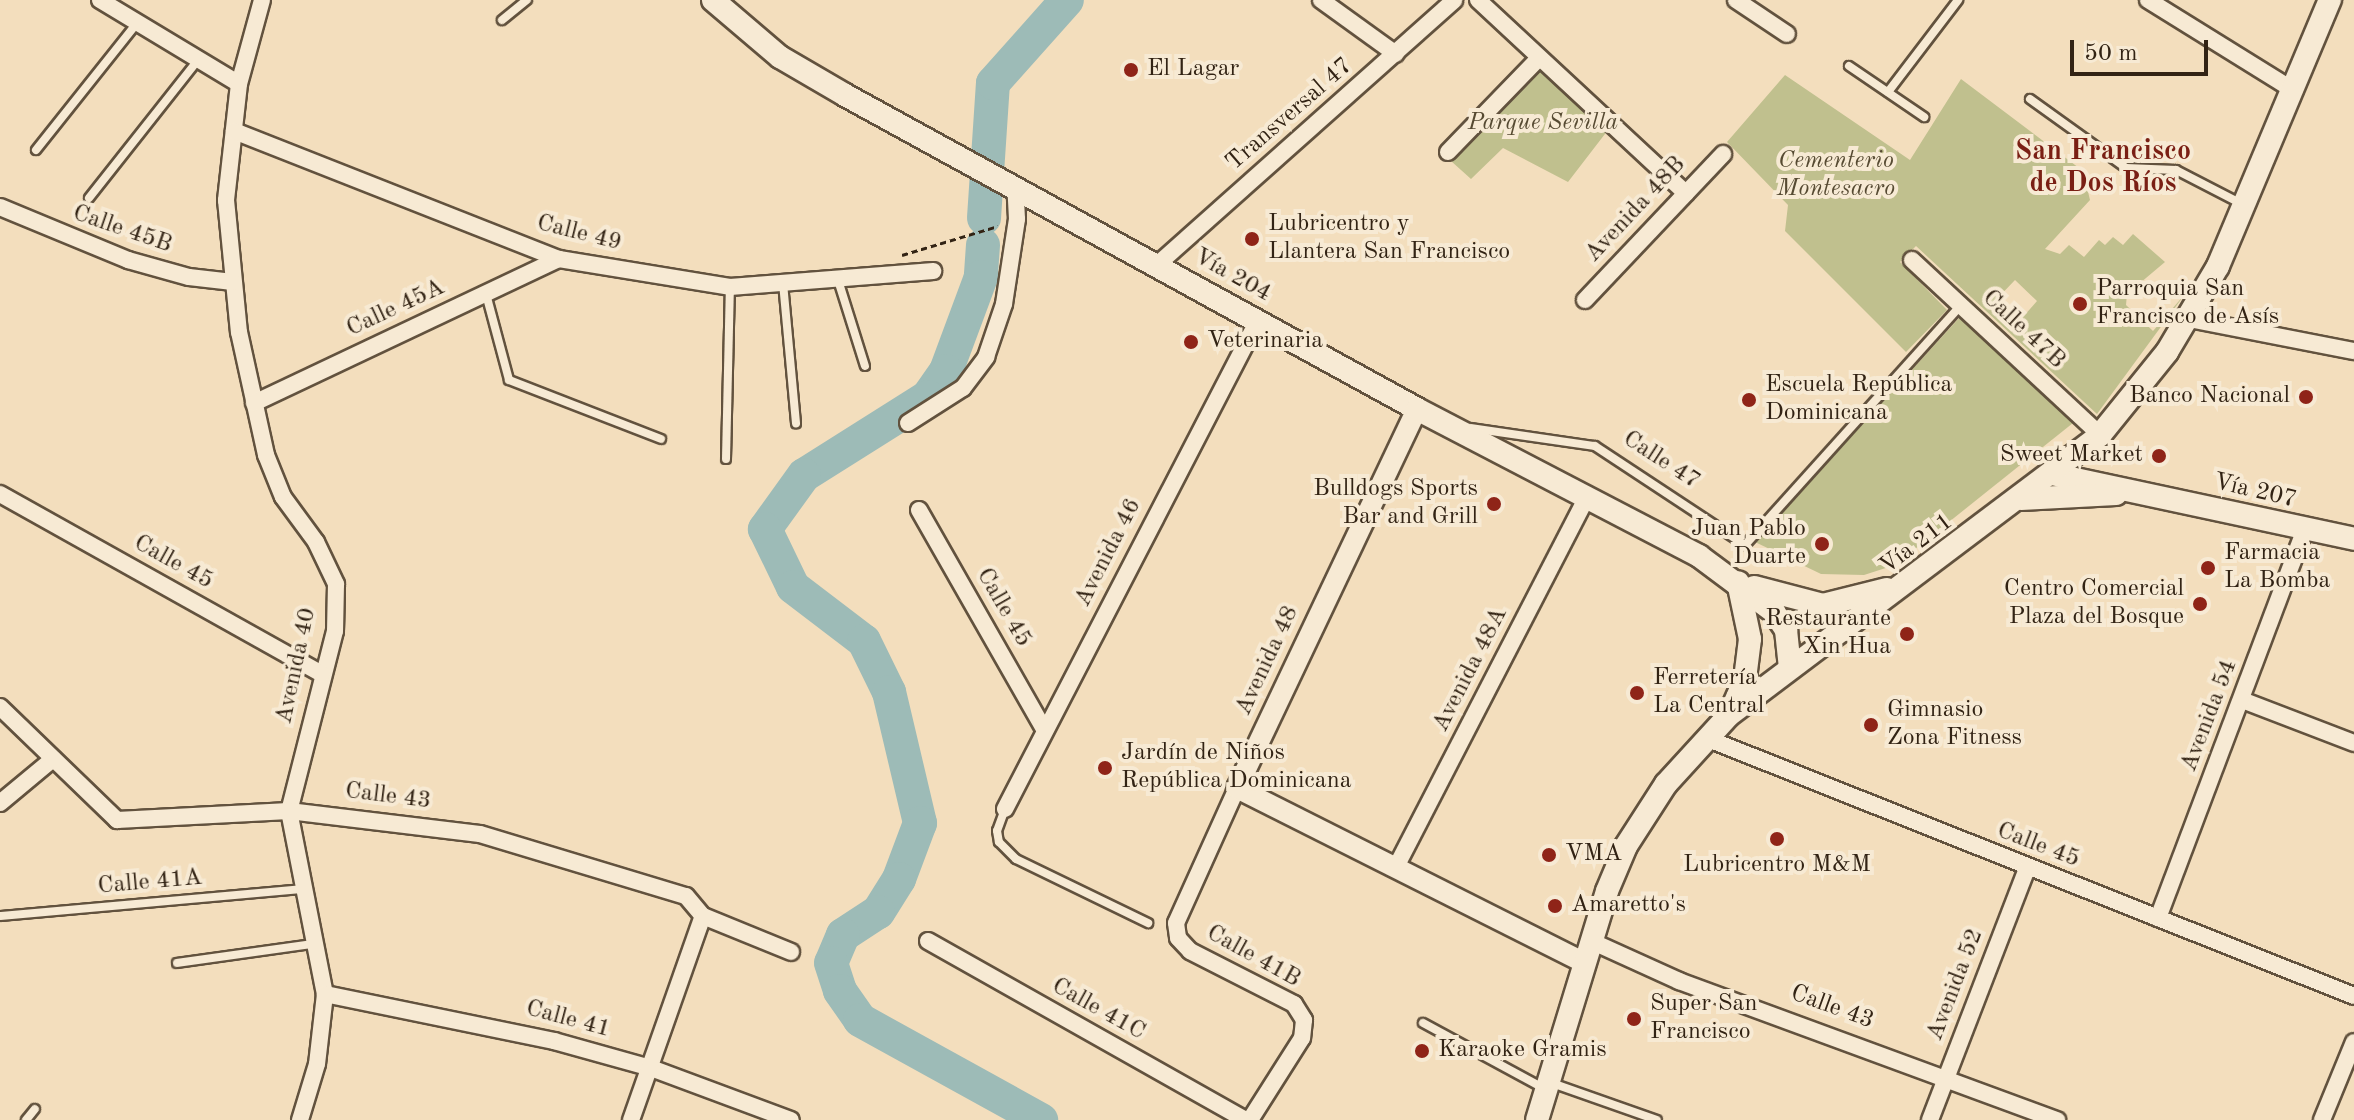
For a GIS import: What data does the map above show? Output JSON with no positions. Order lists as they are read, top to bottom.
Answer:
{
  "streets": {
    "main road": ["Vía 204", "Vía 207", "Vía 211"],
    "street": [
      "Transversal 47",
      "Avenida 48B",
      "Calle 45B",
      "Calle 49",
      "Calle 45A",
      "Calle 47B",
      "Avenida 46",
      "Calle 45",
      "Avenida 48",
      "Avenida 40",
      "Avenida 48A",
      "Avenida 54",
      "Calle 43",
      "Calle 41B",
      "Avenida 52",
      "Calle 41C",
      "Calle 41"
    ],
    "lane": ["Calle 47", "Calle 41A"]
  },
  "crossings": [
    ["Transversal 47", "Vía 204"],
    ["Calle 45B", "Avenida 40"],
    ["Calle 49", "Calle 45A"],
    ["Calle 49", "Avenida 40"],
    ["Vía 204", "Calle 47"],
    ["Vía 204", "Vía 211"],
    ["Vía 204", "Avenida 46"],
    ["Vía 204", "Avenida 48"],
    ["Vía 204", "Avenida 48A"],
    ["Calle 45A", "Avenida 40"],
    ["Calle 47B", "Calle 47"],
    ["Calle 47B", "Vía 211"],
    ["Vía 207", "Vía 211"],
    ["Vía 207", "Avenida 54"],
    ["Vía 211", "Calle 45"],
    ["Vía 211", "Calle 43"],
    ["Avenida 46", "Calle 45"],
    ["Calle 45", "Avenida 40"],
    ["Calle 45", "Avenida 54"],
    ["Calle 45", "Avenida 52"],
    ["Avenida 48", "Calle 43"],
    ["Avenida 48", "Calle 41B"],
    ["Avenida 40", "Calle 43"],
    ["Avenida 40", "Calle 41A"],
    ["Avenida 40", "Calle 41"],
    ["Avenida 48A", "Calle 43"],
    ["Calle 43", "Avenida 52"],
    ["Calle 41B", "Calle 41C"]
  ],
  "districts": ["San Francisco de Dos Ríos"],
  "parks": ["Parque Sevilla", "Cementerio Montesacro"],
  "places": [
    "El Lagar",
    "Lubricentro y Llantera San Francisco",
    "Parroquia San Francisco de Asís",
    "Veterinaria",
    "Banco Nacional",
    "Escuela República Dominicana",
    "Sweet Market",
    "Bulldogs Sports Bar and Grill",
    "Juan Pablo Duarte",
    "Farmacia La Bomba",
    "Centro Comercial Plaza del Bosque",
    "Restaurante Xin Hua",
    "Ferretería La Central",
    "Gimnasio Zona Fitness",
    "Jardín de Niños República Dominicana",
    "Lubricentro M&M",
    "VMA",
    "Amaretto's",
    "Super San Francisco",
    "Karaoke Gramis"
  ],
  "scale_bar": "50 m"
}
